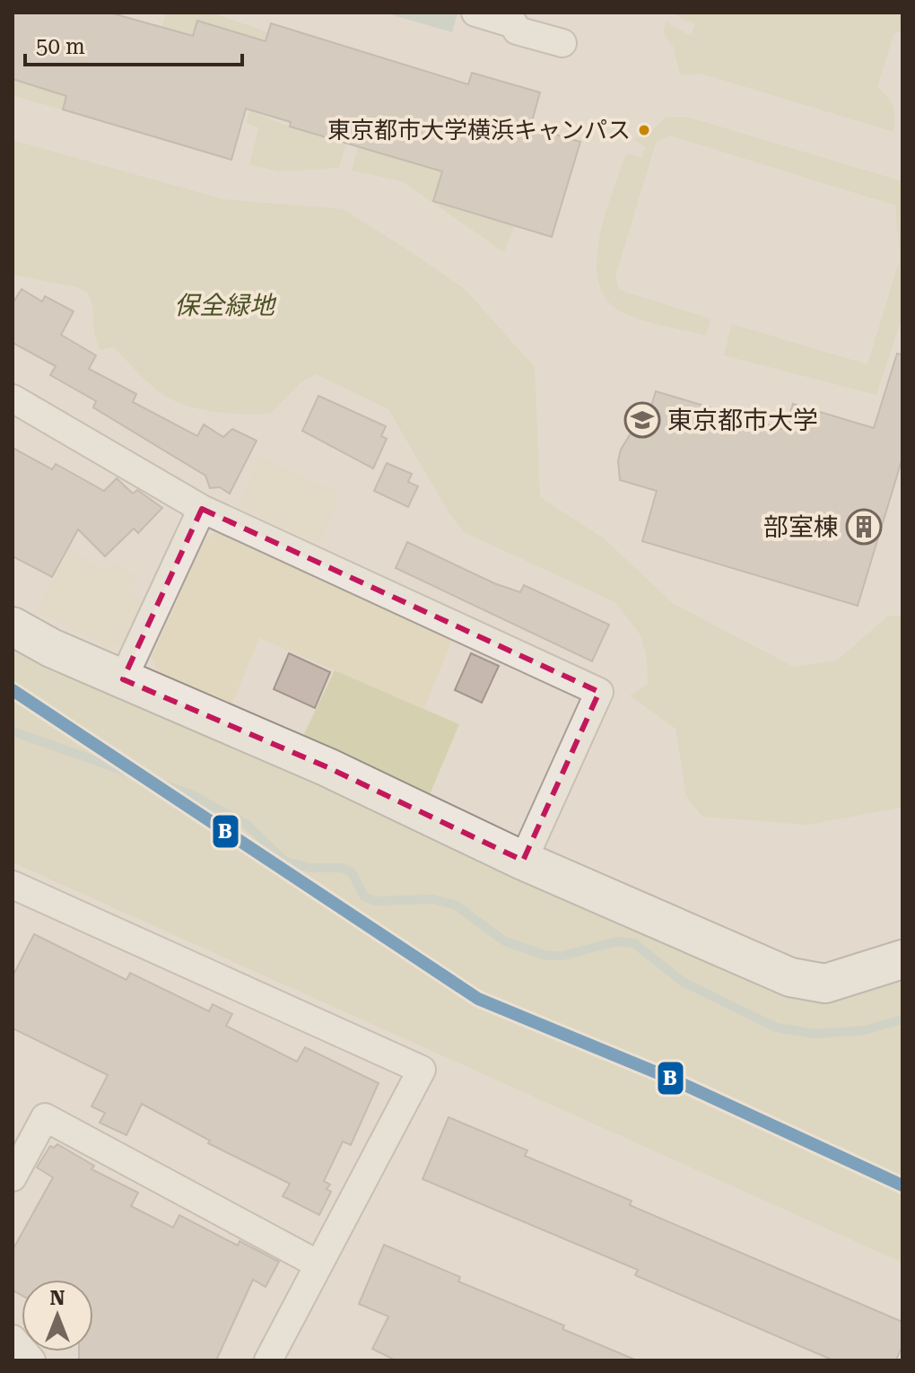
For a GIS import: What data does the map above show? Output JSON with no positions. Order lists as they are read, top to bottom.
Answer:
{
  "parks": ["保全緑地"],
  "places": {
    "other": ["東京都市大学横浜キャンパス"],
    "school or university": ["東京都市大学"],
    "building": ["部室棟"]
  },
  "lines": ["transit line B"],
  "scale_bar": "50 m",
  "north": "top"
}
